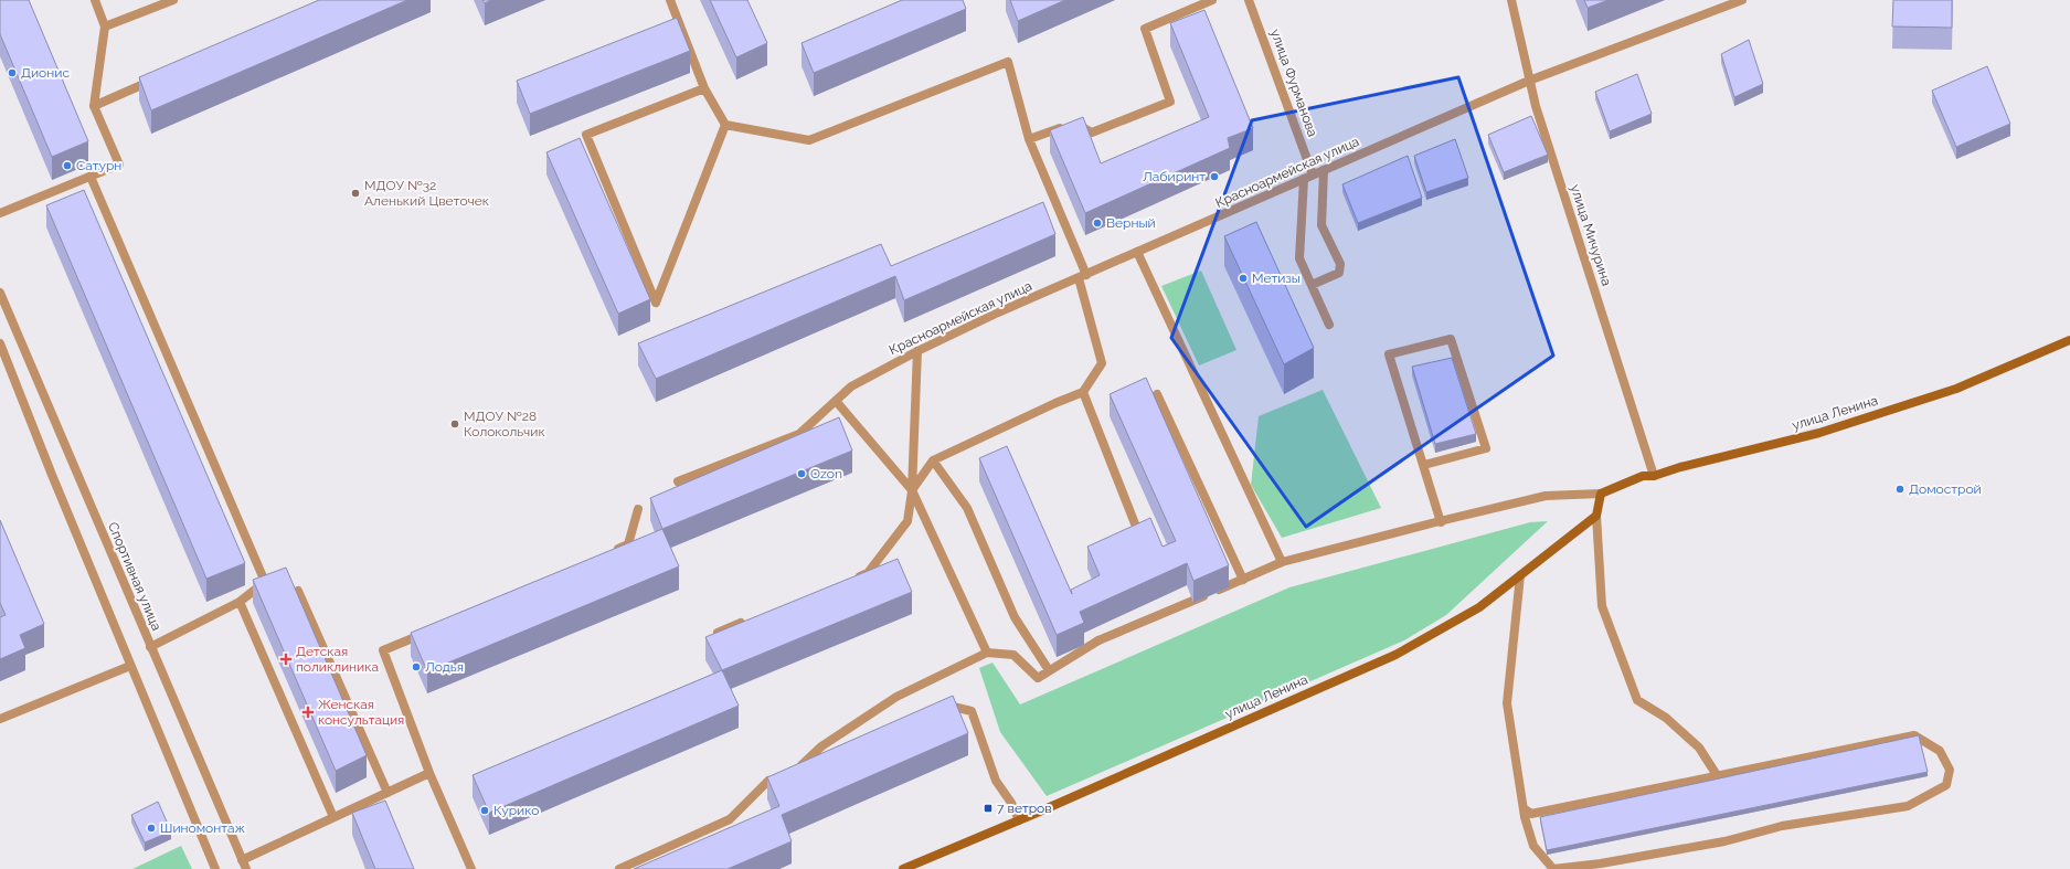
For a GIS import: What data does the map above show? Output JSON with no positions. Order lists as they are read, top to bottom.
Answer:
{
  "streets": {
    "street": [
      "улица Фурманова",
      "Красноармейская улица",
      "улица Мичурина",
      "улица Ленина",
      "Спортивная улица"
    ]
  },
  "crossings": [
    ["улица Фурманова", "Красноармейская улица"],
    ["Красноармейская улица", "улица Мичурина"],
    ["улица Мичурина", "улица Ленина"]
  ],
  "places": {
    "other": [
      "Дионис",
      "Сатурн",
      "Лабиринт",
      "МДОУ №32 Аленький Цветочек",
      "Верный",
      "Метизы",
      "МДОУ №28 Колокольчик",
      "Ozon",
      "Домострой",
      "Лодья",
      "Курико",
      "Шиномонтаж"
    ],
    "health": ["Детская поликлиника", "Женская консультация"],
    "transit": ["7 ветров"]
  }
}
